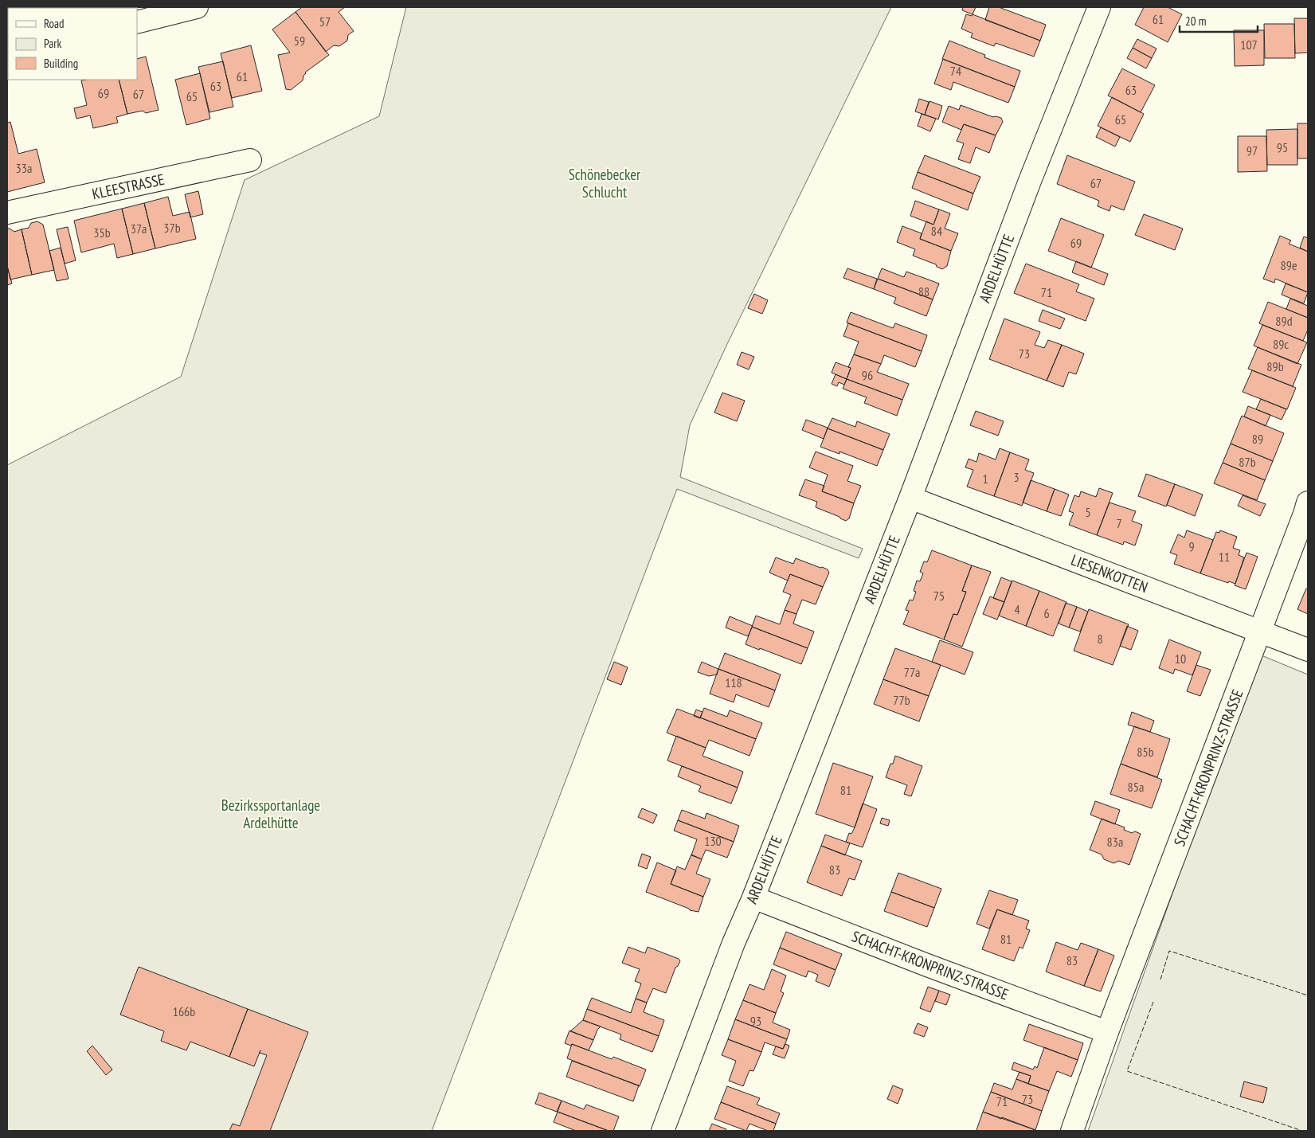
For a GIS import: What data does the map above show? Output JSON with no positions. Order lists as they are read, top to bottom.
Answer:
{
  "streets": {
    "street": [
      "KLEESTRASSE",
      "ARDELHÜTTE",
      "LIESENKOTTEN",
      "SCHACHT-KRONPRINZ-STRASSE"
    ]
  },
  "crossings": [
    ["ARDELHÜTTE", "LIESENKOTTEN"],
    ["ARDELHÜTTE", "SCHACHT-KRONPRINZ-STRASSE"],
    ["LIESENKOTTEN", "SCHACHT-KRONPRINZ-STRASSE"]
  ],
  "parks": ["Schönebecker Schlucht", "Bezirkssportanlage Ardelhütte"],
  "house_numbers": [
    "61",
    "57",
    "59",
    "107",
    "74",
    "61",
    "63",
    "63",
    "69",
    "67",
    "65",
    "65",
    "95",
    "97",
    "33a",
    "67",
    "37b",
    "37a",
    "84",
    "35b",
    "69",
    "89e",
    "88",
    "71",
    "89d",
    "89c",
    "73",
    "89b",
    "96",
    "89",
    "87b",
    "3",
    "1",
    "5",
    "7",
    "9",
    "11",
    "75",
    "4",
    "6",
    "8",
    "10",
    "77a",
    "118",
    "77b",
    "85b",
    "85a",
    "81",
    "130",
    "83a",
    "83",
    "81",
    "83",
    "166b",
    "93",
    "73",
    "71"
  ],
  "legend": ["Road", "Park", "Building"],
  "scale_bar": "20 m"
}
